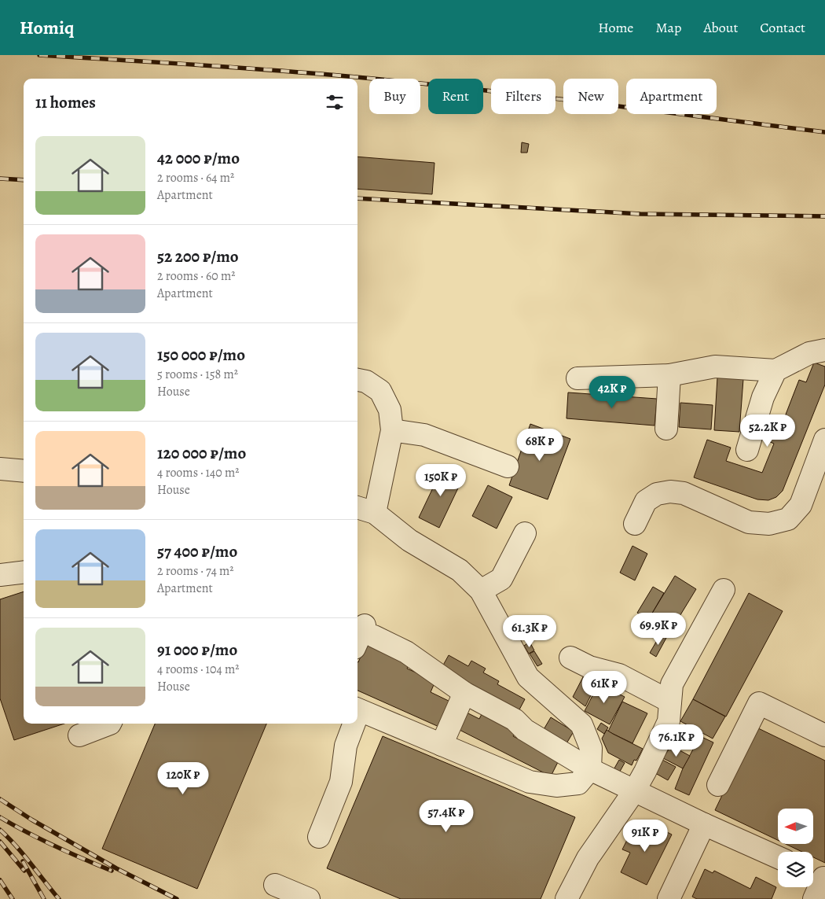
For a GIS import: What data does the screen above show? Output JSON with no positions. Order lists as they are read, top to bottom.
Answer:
{
  "north": "left",
  "page": {
    "header": "Homiq",
    "nav": [
      "Home",
      "Map",
      "About",
      "Contact"
    ],
    "chip": [
      "Buy",
      "Rent",
      "Filters",
      "New",
      "Apartment"
    ],
    "heading": "11 homes",
    "list": [
      {
        "name": "42 000 ₽/mo",
        "note": "2 rooms · 64 m² · Apartment"
      },
      {
        "name": "52 200 ₽/mo",
        "note": "2 rooms · 60 m² · Apartment"
      },
      {
        "name": "150 000 ₽/mo",
        "note": "5 rooms · 158 m² · House"
      },
      {
        "name": "120 000 ₽/mo",
        "note": "4 rooms · 140 m² · House"
      },
      {
        "name": "57 400 ₽/mo",
        "note": "2 rooms · 74 m² · Apartment"
      },
      {
        "name": "91 000 ₽/mo",
        "note": "4 rooms · 104 m² · House"
      }
    ],
    "price": [
      "42K ₽",
      "52.2K ₽",
      "68K ₽",
      "150K ₽",
      "69.9K ₽",
      "61.3K ₽",
      "61K ₽",
      "76.1K ₽",
      "120K ₽",
      "57.4K ₽",
      "91K ₽"
    ]
  }
}
